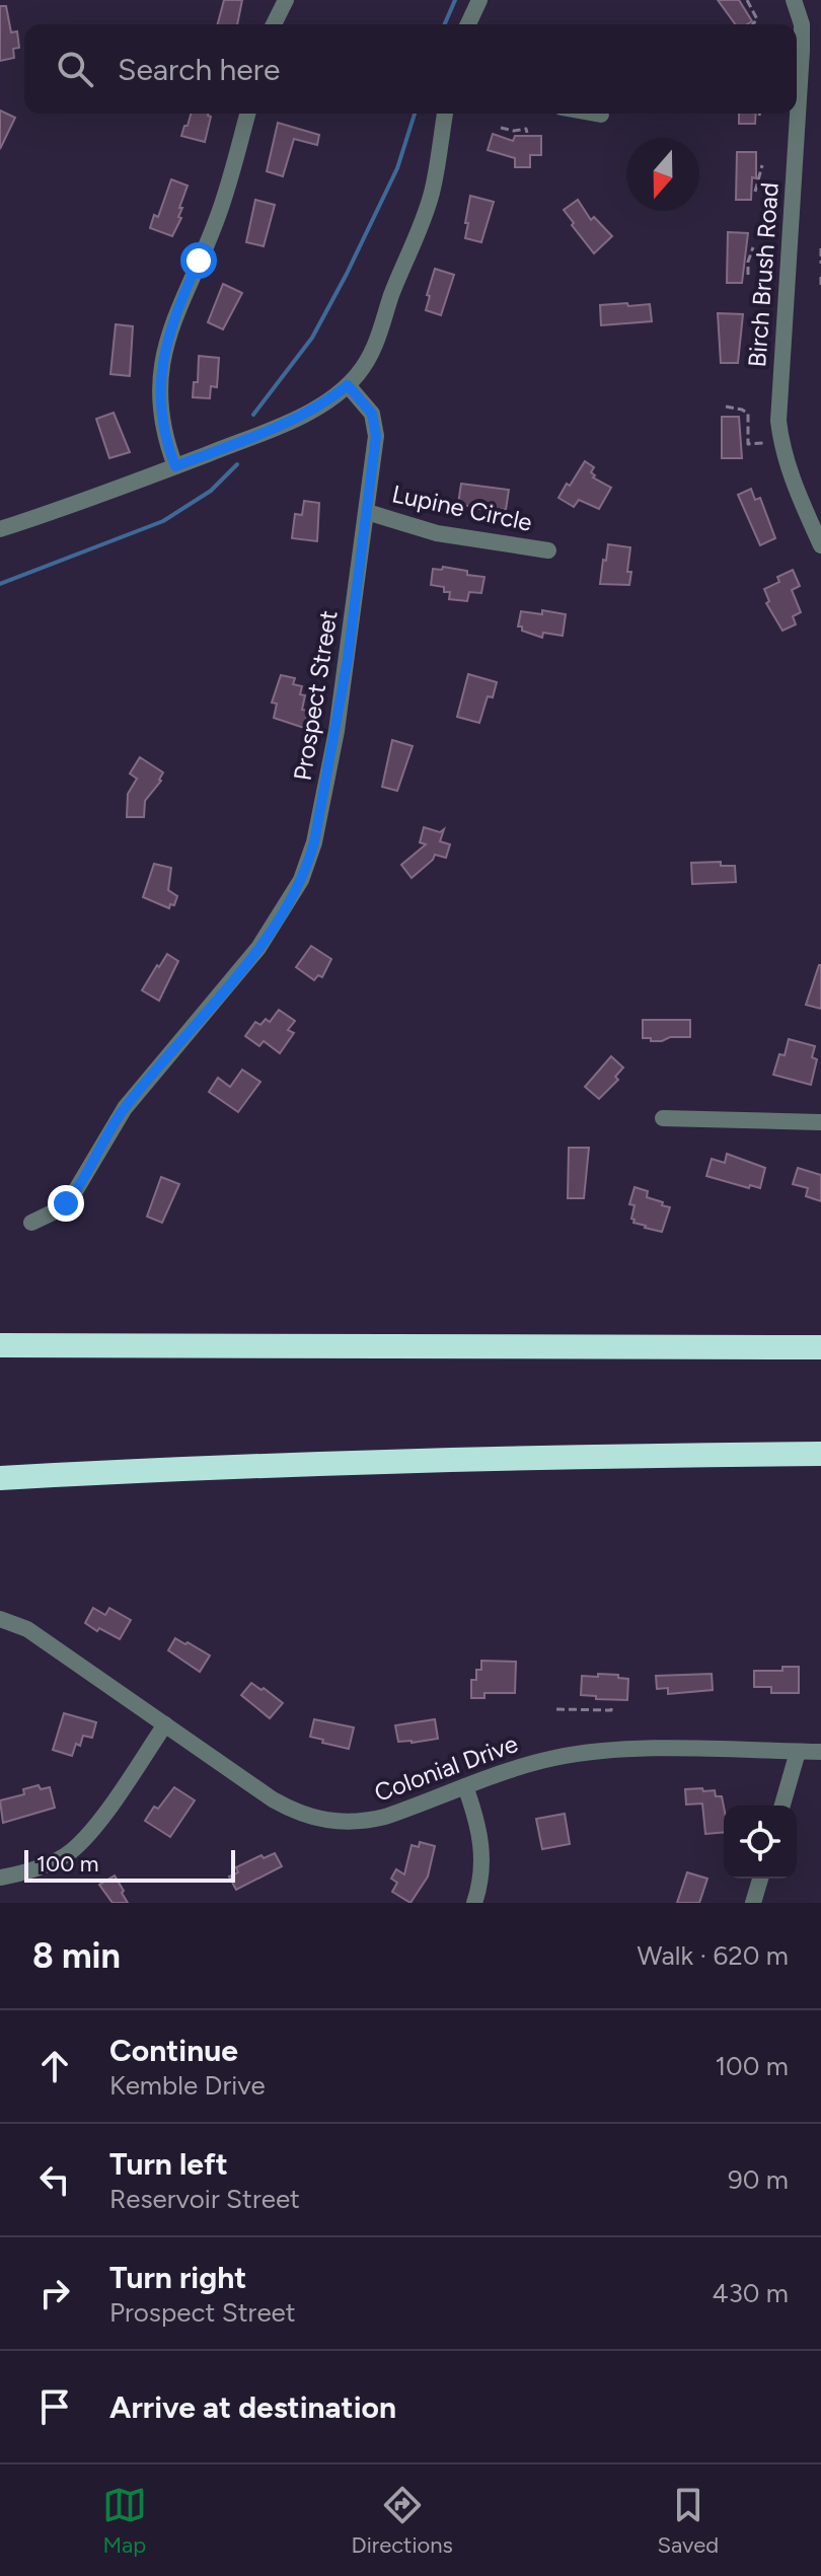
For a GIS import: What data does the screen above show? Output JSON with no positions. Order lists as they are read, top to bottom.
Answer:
{
  "streets": {
    "street": [
      "Birch Brush Road",
      "Lupine Circle",
      "Prospect Street",
      "Colonial Drive"
    ]
  },
  "crossings": [
    ["Lupine Circle", "Prospect Street"]
  ],
  "scale_bar": "100 m",
  "north": "bottom",
  "page": {
    "search": "Search here",
    "scale": "100 m",
    "heading": ["8 min", "Walk · 620 m"],
    "list": [
      ["Continue", "Kemble Drive", "100 m"],
      ["Turn left", "Reservoir Street", "90 m"],
      ["Turn right", "Prospect Street", "430 m"],
      "Arrive at destination"
    ],
    "nav": ["Map", "Directions", "Saved"]
  }
}
